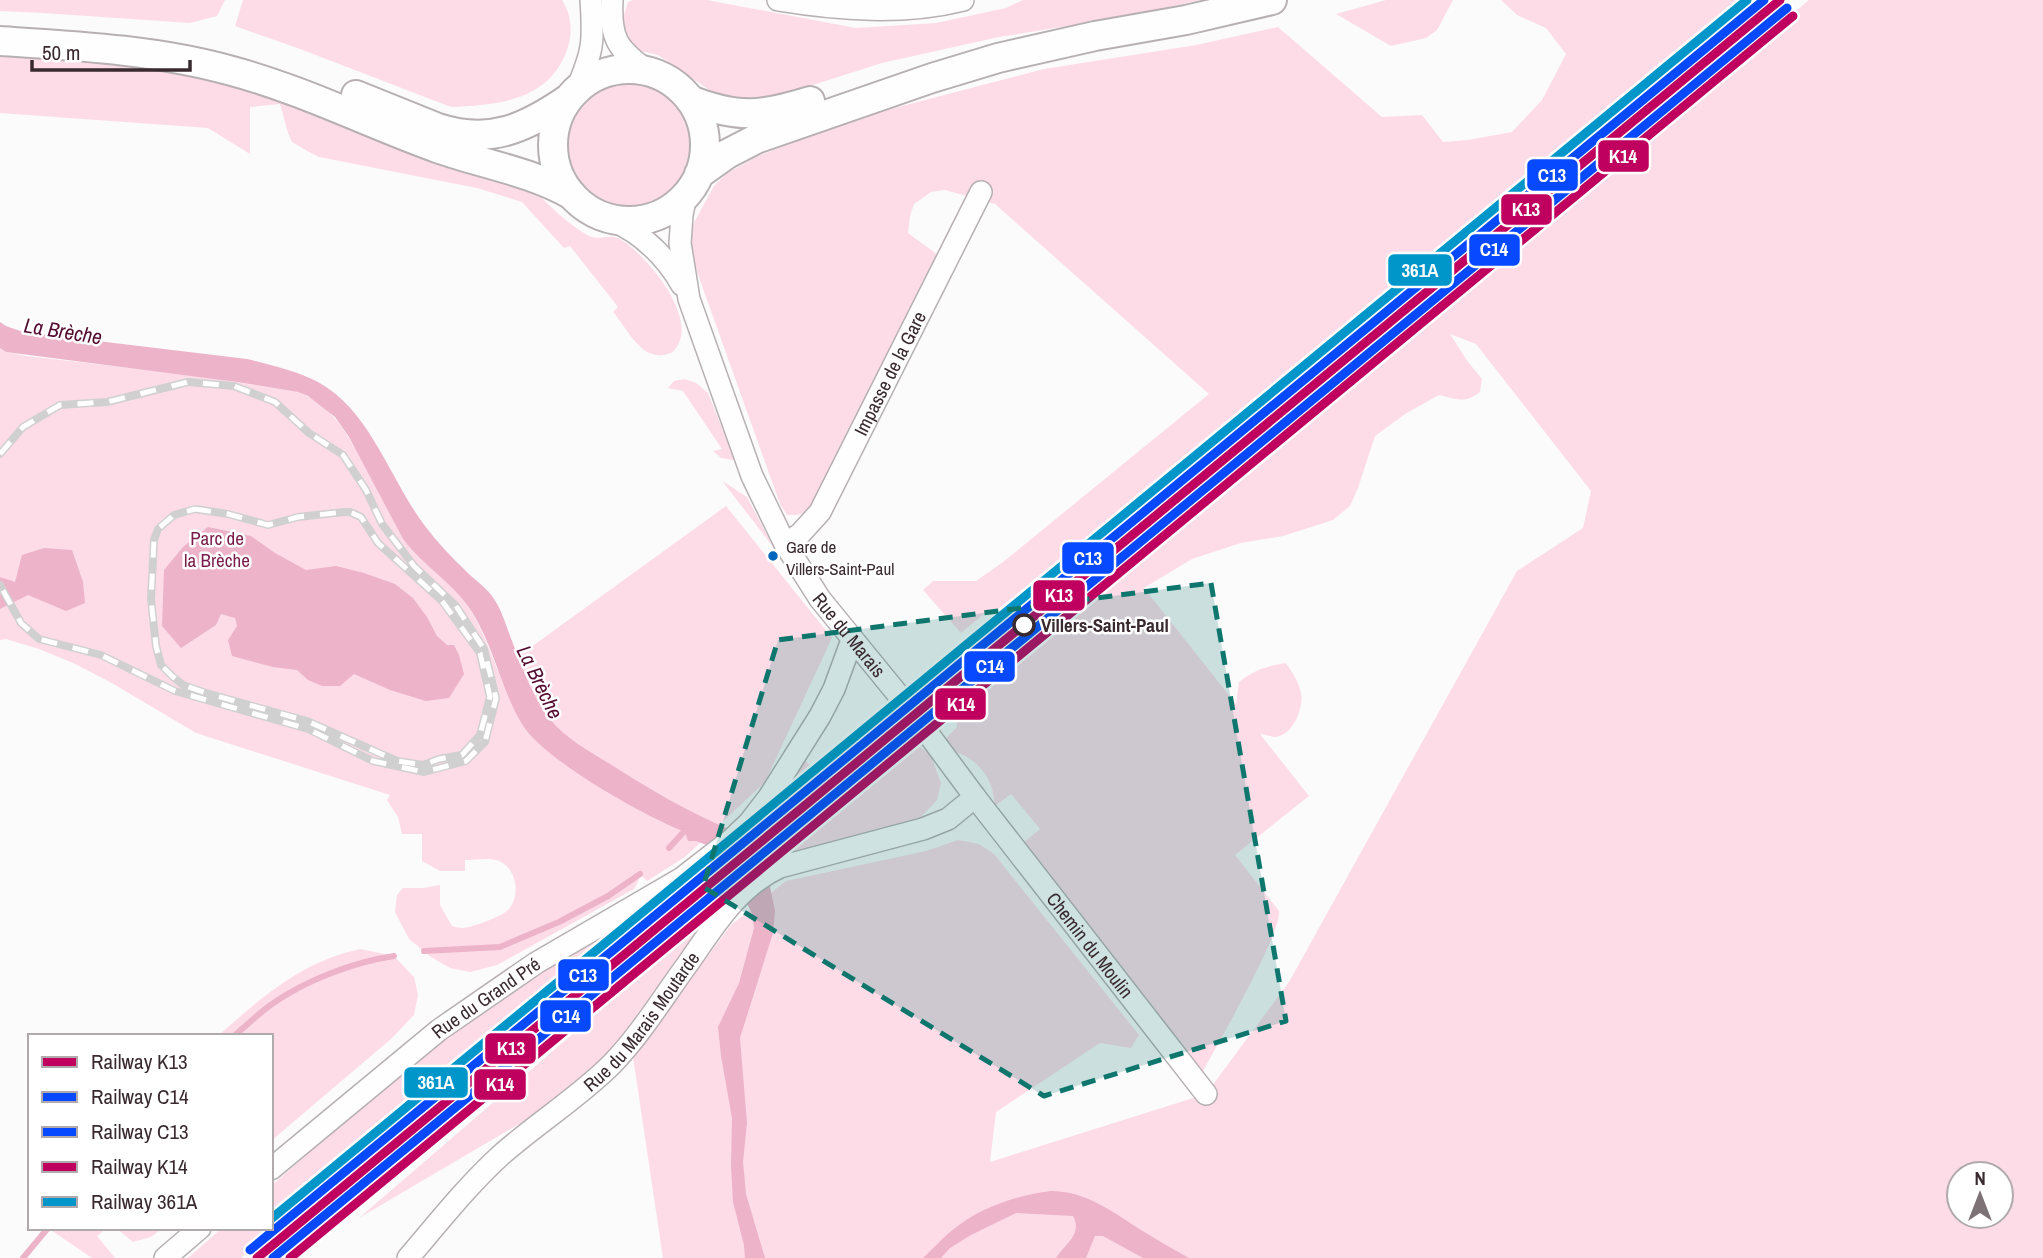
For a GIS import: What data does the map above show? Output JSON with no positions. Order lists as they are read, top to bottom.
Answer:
{
  "streets": {
    "street": [
      "Impasse de la Gare",
      "Rue du Marais",
      "Chemin du Moulin",
      "Rue du Grand Pré",
      "Rue du Marais Moutarde"
    ]
  },
  "crossings": [
    ["Impasse de la Gare", "Rue du Marais"],
    ["Rue du Marais", "Chemin du Moulin"],
    ["Rue du Marais", "Rue du Grand Pré"],
    ["Rue du Marais", "Rue du Marais Moutarde"],
    ["Chemin du Moulin", "Rue du Marais Moutarde"]
  ],
  "water": ["La Brèche"],
  "parks": ["Parc de la Brèche"],
  "places": ["Gare de Villers-Saint-Paul", "Villers-Saint-Paul"],
  "lines": [
    "rail line K13",
    "rail line C13",
    "rail line 361A",
    "rail line C14",
    "rail line K14"
  ],
  "legend": [
    "Railway K13",
    "Railway C14",
    "Railway C13",
    "Railway K14",
    "Railway 361A"
  ],
  "scale_bar": "50 m",
  "north": "top"
}
